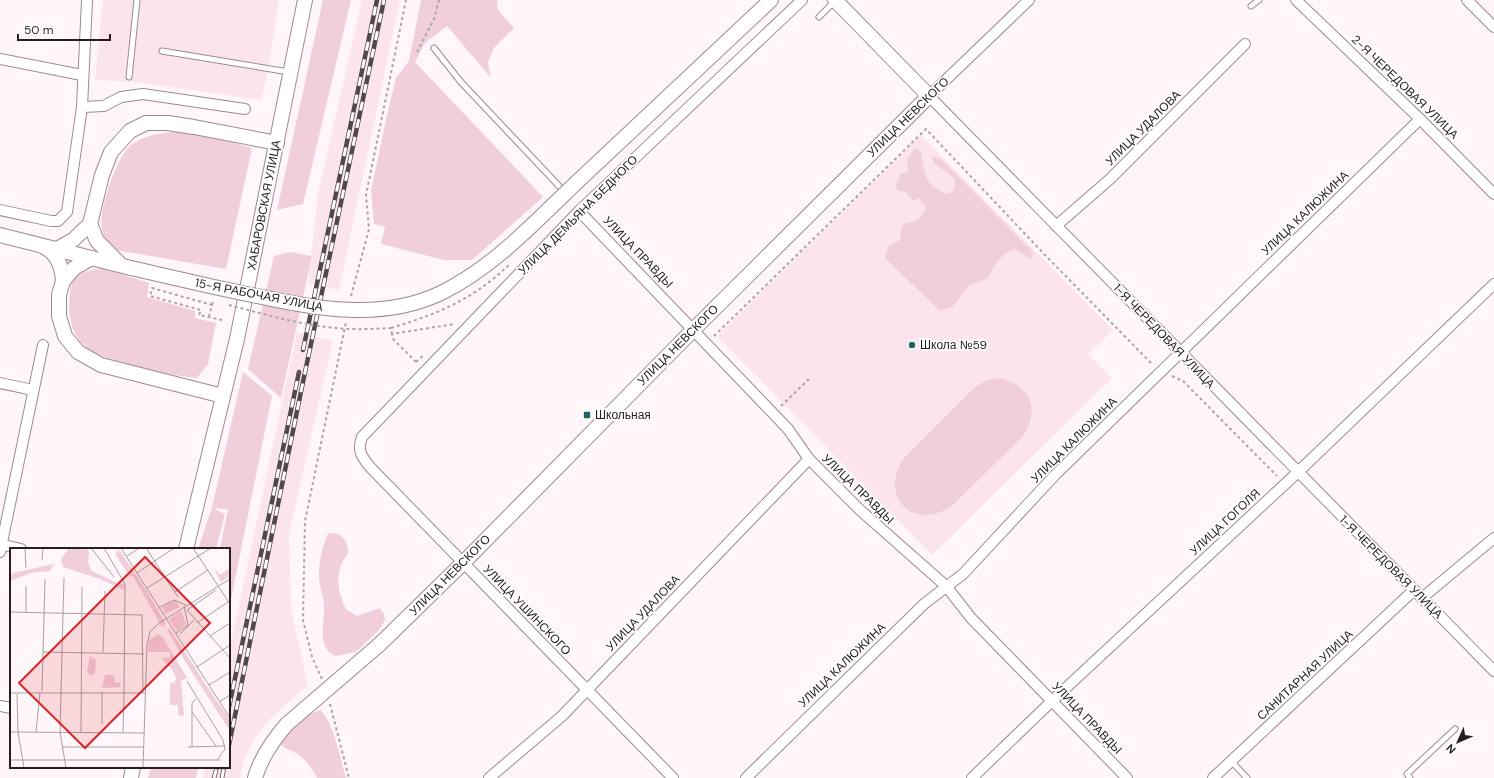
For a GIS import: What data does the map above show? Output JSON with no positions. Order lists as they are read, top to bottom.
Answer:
{
  "streets": {
    "main road": [
      "УЛИЦА НЕВСКОГО",
      "ХАБАРОВСКАЯ УЛИЦА",
      "УЛИЦА ДЕМЬЯНА БЕДНОГО",
      "15-Я РАБОЧАЯ УЛИЦА",
      "1-Я ЧЕРЕДОВАЯ УЛИЦА"
    ],
    "street": [
      "2-Я ЧЕРЕДОВАЯ УЛИЦА",
      "УЛИЦА УДАЛОВА",
      "УЛИЦА КАЛЮЖИНА",
      "УЛИЦА ПРАВДЫ",
      "УЛИЦА ГОГОЛЯ",
      "УЛИЦА УШИНСКОГО",
      "САНИТАРНАЯ УЛИЦА"
    ]
  },
  "crossings": [
    ["2-Я ЧЕРЕДОВАЯ УЛИЦА", "УЛИЦА КАЛЮЖИНА"],
    ["УЛИЦА НЕВСКОГО", "УЛИЦА ПРАВДЫ"],
    ["УЛИЦА НЕВСКОГО", "1-Я ЧЕРЕДОВАЯ УЛИЦА"],
    ["УЛИЦА НЕВСКОГО", "УЛИЦА УШИНСКОГО"],
    ["УЛИЦА УДАЛОВА", "УЛИЦА ПРАВДЫ"],
    ["УЛИЦА УДАЛОВА", "1-Я ЧЕРЕДОВАЯ УЛИЦА"],
    ["УЛИЦА УДАЛОВА", "УЛИЦА УШИНСКОГО"],
    ["УЛИЦА КАЛЮЖИНА", "УЛИЦА ПРАВДЫ"],
    ["УЛИЦА КАЛЮЖИНА", "1-Я ЧЕРЕДОВАЯ УЛИЦА"],
    ["УЛИЦА ДЕМЬЯНА БЕДНОГО", "УЛИЦА ПРАВДЫ"],
    ["УЛИЦА ДЕМЬЯНА БЕДНОГО", "15-Я РАБОЧАЯ УЛИЦА"],
    ["УЛИЦА ДЕМЬЯНА БЕДНОГО", "УЛИЦА УШИНСКОГО"],
    ["УЛИЦА ПРАВДЫ", "УЛИЦА ГОГОЛЯ"],
    ["1-Я ЧЕРЕДОВАЯ УЛИЦА", "УЛИЦА ГОГОЛЯ"],
    ["1-Я ЧЕРЕДОВАЯ УЛИЦА", "САНИТАРНАЯ УЛИЦА"]
  ],
  "places": {
    "other": ["Школа №59"],
    "transit": ["Школьная"]
  },
  "scale_bar": "50 m",
  "north": "bottom left"
}
